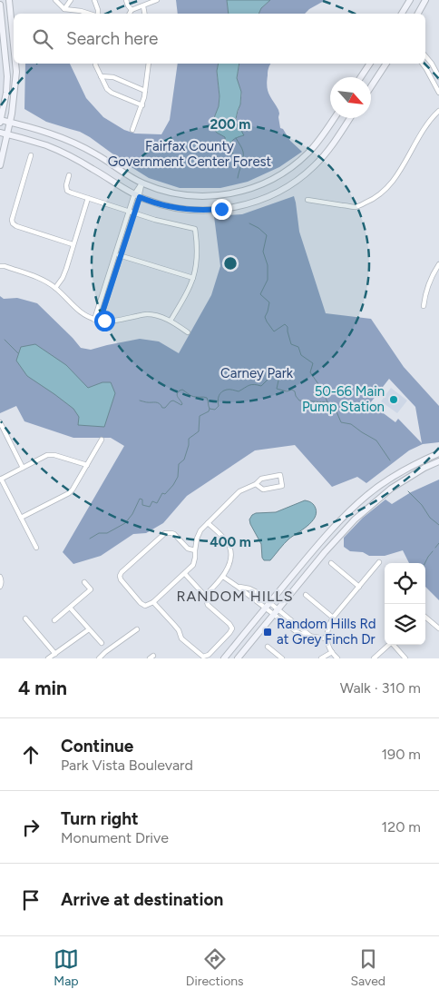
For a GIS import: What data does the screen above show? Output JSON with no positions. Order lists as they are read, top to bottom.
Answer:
{
  "districts": ["RANDOM HILLS"],
  "parks": ["Fairfax County Government Center Forest", "Carney Park"],
  "places": {
    "other": ["50-66 Main Pump Station"],
    "transit": ["Random Hills Rd at Grey Finch Dr"]
  },
  "north": "bottom right",
  "page": {
    "search": "Search here",
    "heading": ["4 min", "Walk · 310 m"],
    "list": [
      ["Continue", "Park Vista Boulevard", "190 m"],
      ["Turn right", "Monument Drive", "120 m"],
      "Arrive at destination"
    ],
    "nav": ["Map", "Directions", "Saved"]
  },
  "rings": ["200 m", "400 m"]
}
